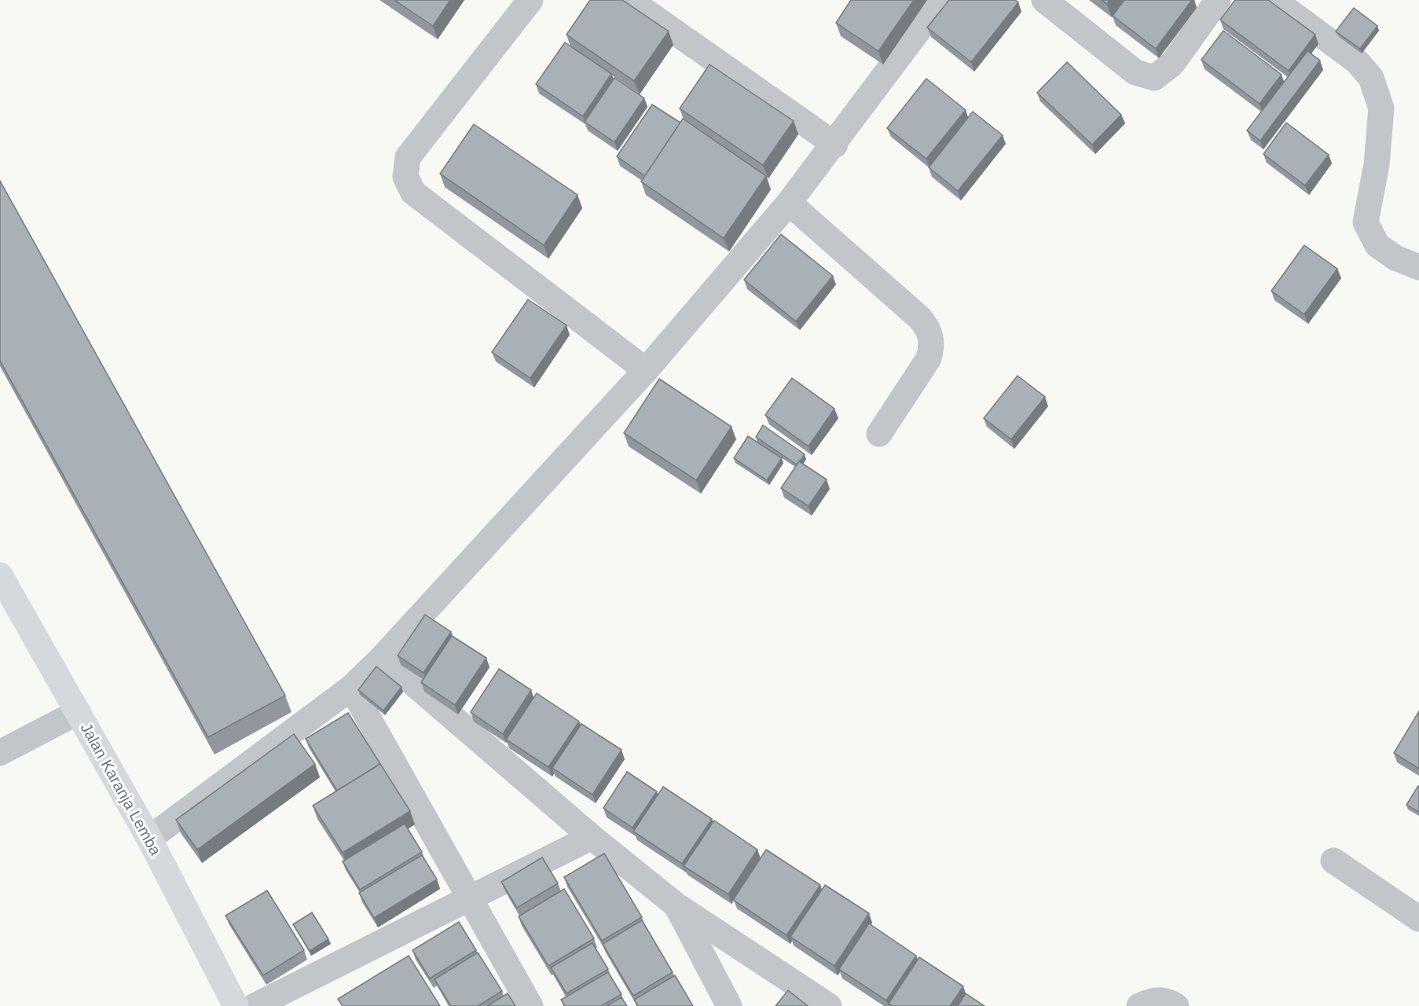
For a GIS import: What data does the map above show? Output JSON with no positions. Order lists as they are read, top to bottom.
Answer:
{
  "streets": {
    "main road": ["Jalan Karanja Lemba"]
  }
}
